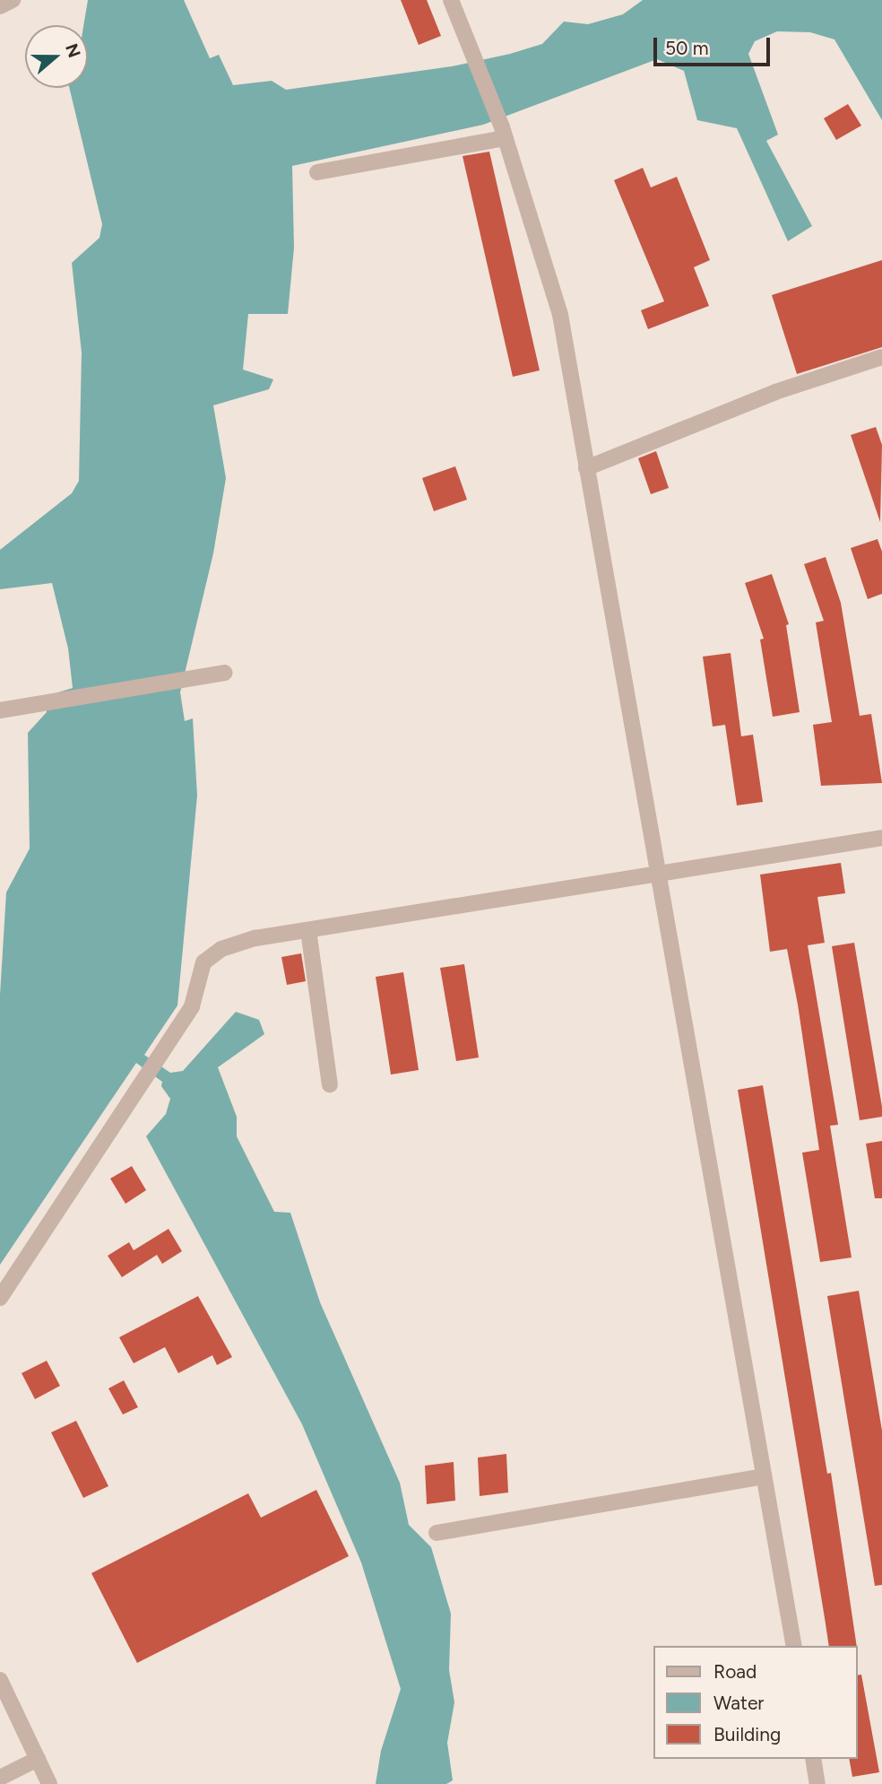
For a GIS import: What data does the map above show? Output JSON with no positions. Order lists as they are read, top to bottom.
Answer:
{
  "legend": ["Road", "Water", "Building"],
  "scale_bar": "50 m",
  "north": "right"
}
